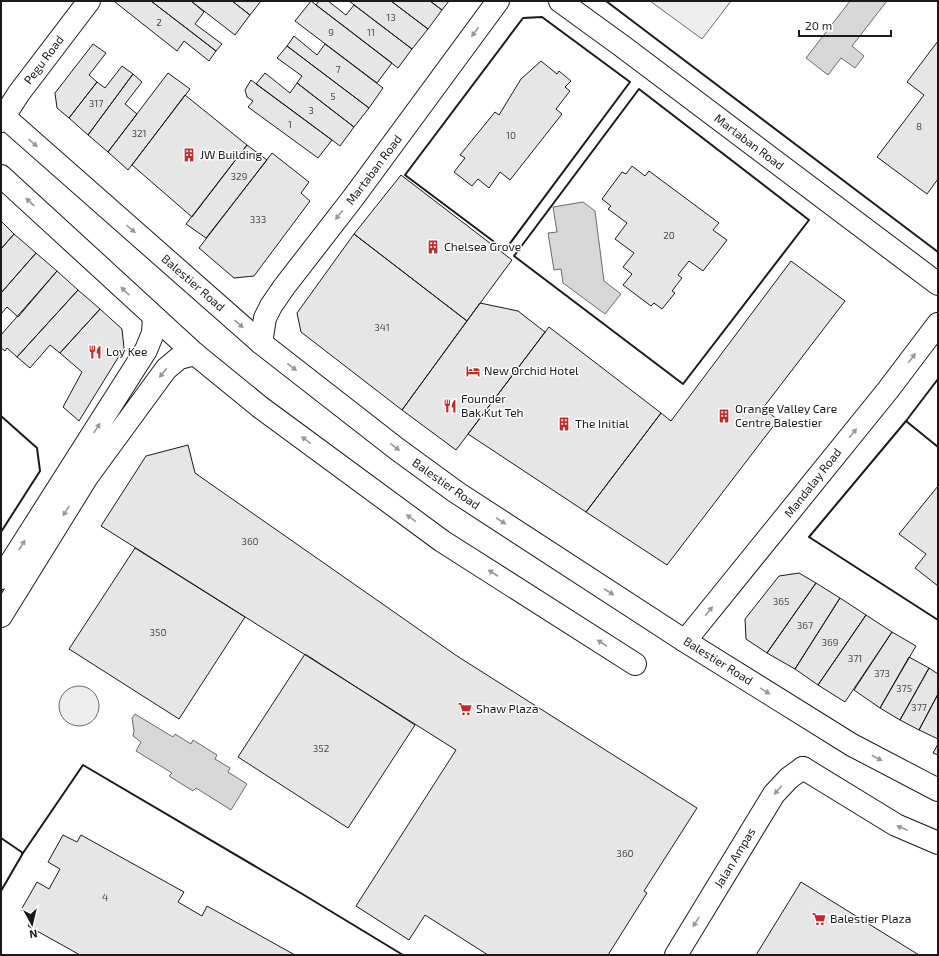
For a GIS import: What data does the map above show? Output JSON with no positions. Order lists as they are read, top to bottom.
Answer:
{
  "streets": {
    "street": [
      "Pegu Road",
      "Martaban Road",
      "Balestier Road",
      "Mandalay Road",
      "Jalan Ampas"
    ]
  },
  "crossings": [
    ["Pegu Road", "Balestier Road"],
    ["Martaban Road", "Balestier Road"],
    ["Balestier Road", "Mandalay Road"]
  ],
  "one_way": ["Martaban Road", "Mandalay Road"],
  "places": {
    "building": [
      "JW Building",
      "Chelsea Grove",
      "Orange Valley Care Centre Balestier",
      "The Initial"
    ],
    "restaurant": ["Loy Kee", "Founder Bak Kut Teh"],
    "hotel": ["New Orchid Hotel"],
    "supermarket": ["Shaw Plaza", "Balestier Plaza"]
  },
  "house_numbers": [
    "13",
    "2",
    "9",
    "11",
    "7",
    "5",
    "317",
    "3",
    "1",
    "8",
    "321",
    "10",
    "329",
    "333",
    "20",
    "341",
    "360",
    "365",
    "367",
    "350",
    "369",
    "371",
    "373",
    "375",
    "377",
    "352",
    "360",
    "4"
  ],
  "scale_bar": "20 m",
  "north": "bottom"
}
